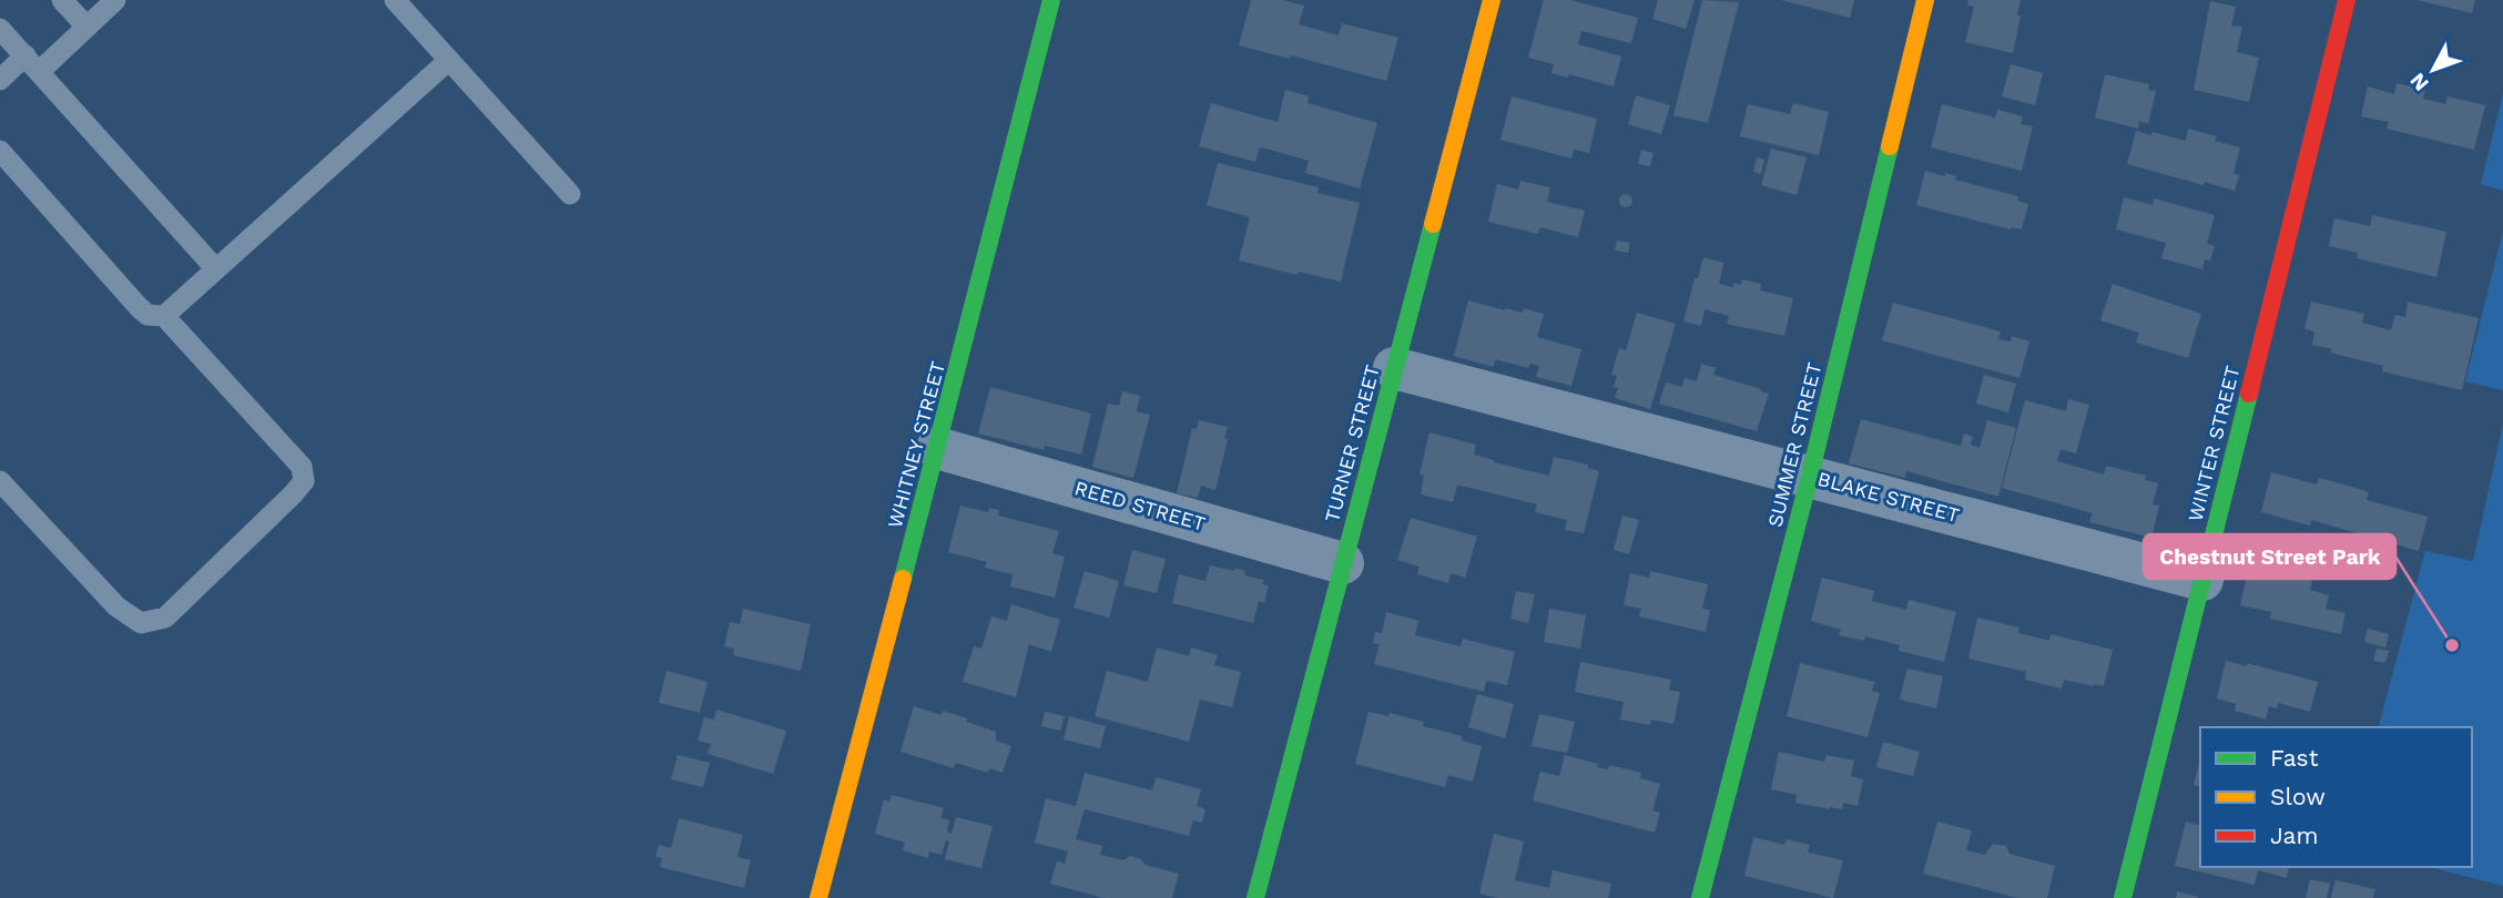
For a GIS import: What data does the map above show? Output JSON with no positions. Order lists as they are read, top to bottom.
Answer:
{
  "streets": {
    "street": [
      "TURNER STREET",
      "WINTER STREET",
      "WHITNEY STREET",
      "SUMMER STREET",
      "BLAKE STREET",
      "REED STREET"
    ]
  },
  "crossings": [
    ["TURNER STREET", "BLAKE STREET"],
    ["TURNER STREET", "REED STREET"],
    ["WINTER STREET", "BLAKE STREET"],
    ["WHITNEY STREET", "REED STREET"],
    ["SUMMER STREET", "BLAKE STREET"]
  ],
  "places": ["Chestnut Street Park"],
  "legend": ["Fast", "Slow", "Jam"],
  "north": "bottom left"
}
